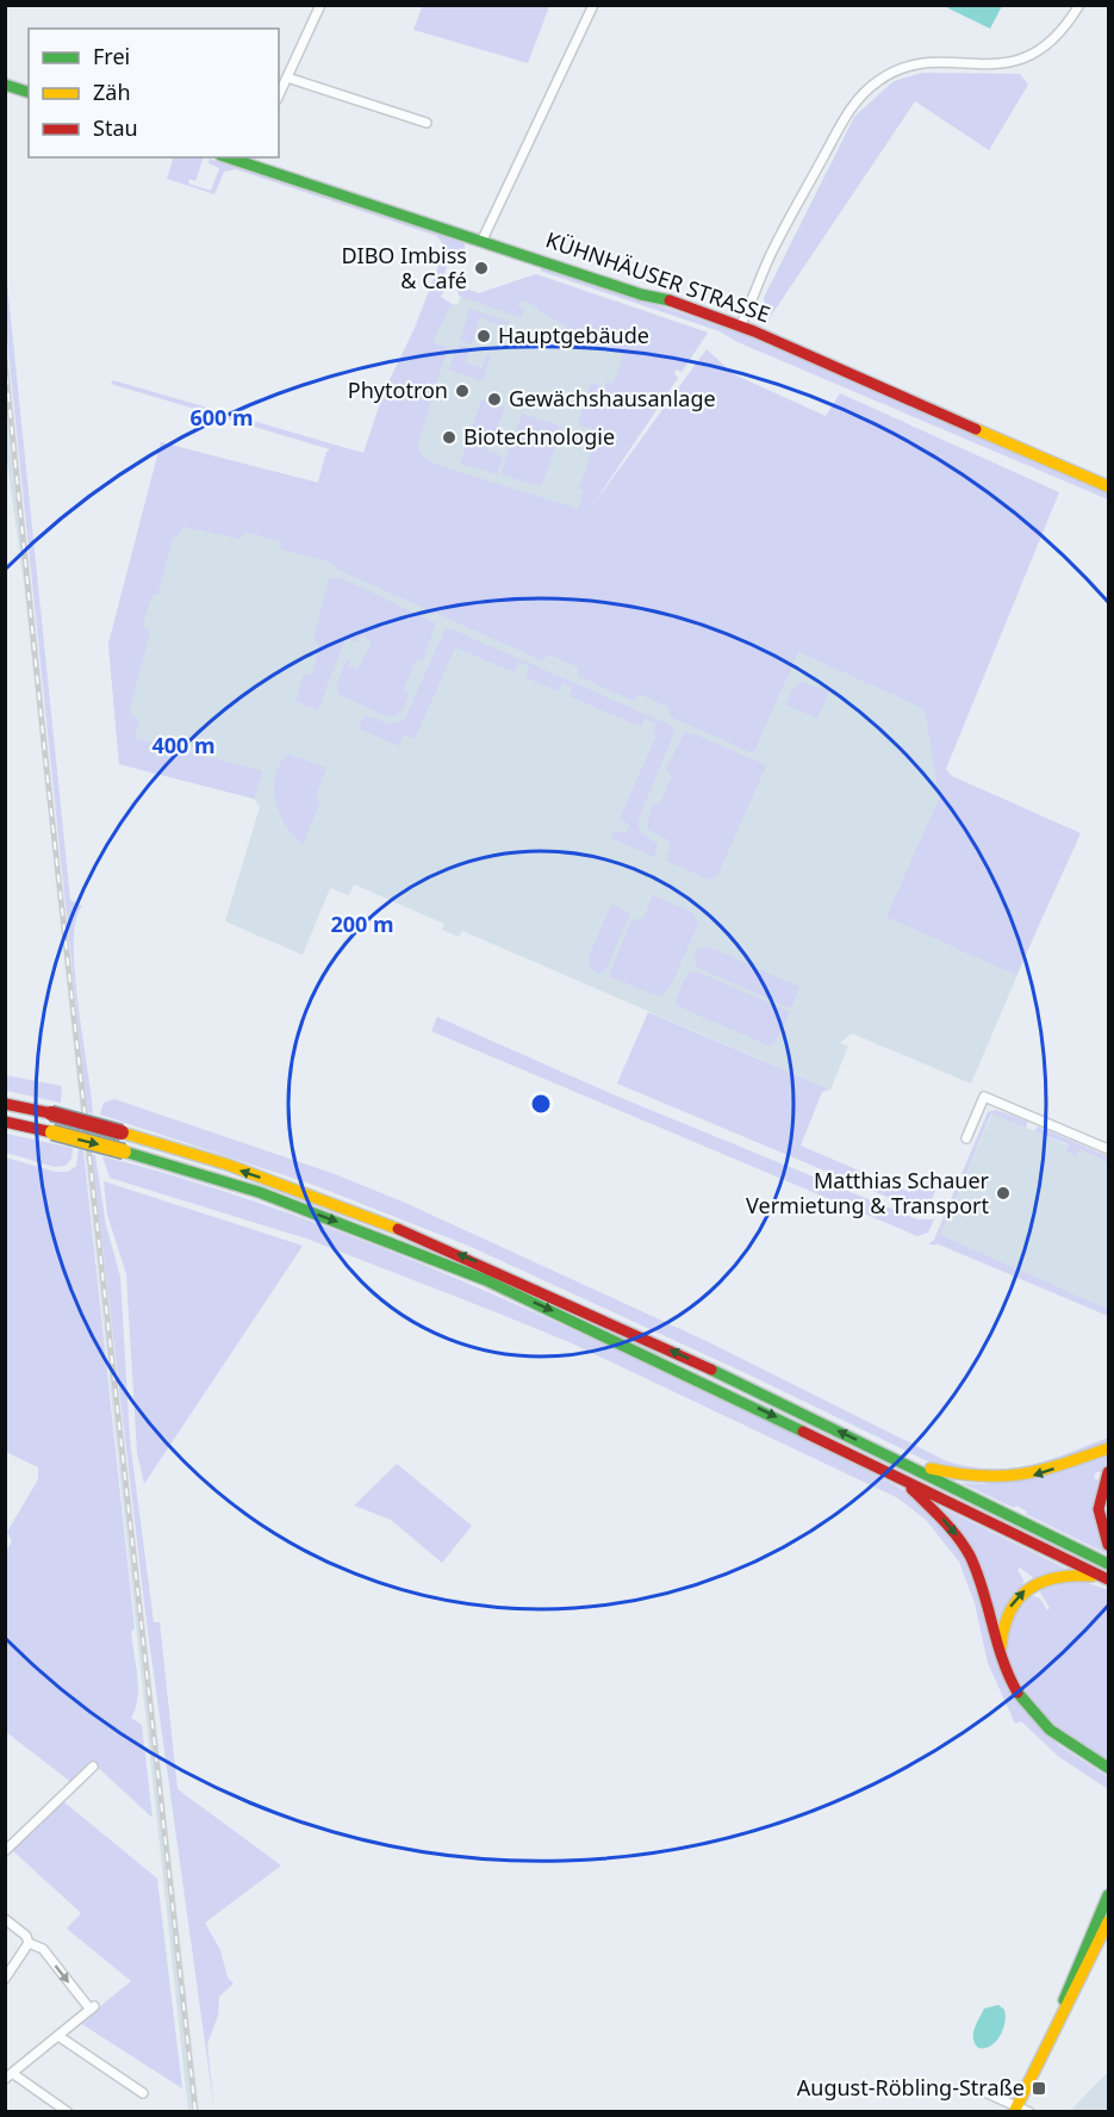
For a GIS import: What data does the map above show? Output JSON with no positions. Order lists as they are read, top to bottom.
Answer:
{
  "streets": {
    "main road": ["KÜHNHÄUSER STRASSE"]
  },
  "places": {
    "other": [
      "DIBO Imbiss & Café",
      "Hauptgebäude",
      "Phytotron",
      "Gewächshausanlage",
      "Biotechnologie",
      "Matthias Schauer Vermietung & Transport"
    ],
    "transit": ["August-Röbling-Straße"]
  },
  "legend": ["Frei", "Zäh", "Stau"],
  "rings": ["600 m", "400 m", "200 m"]
}
